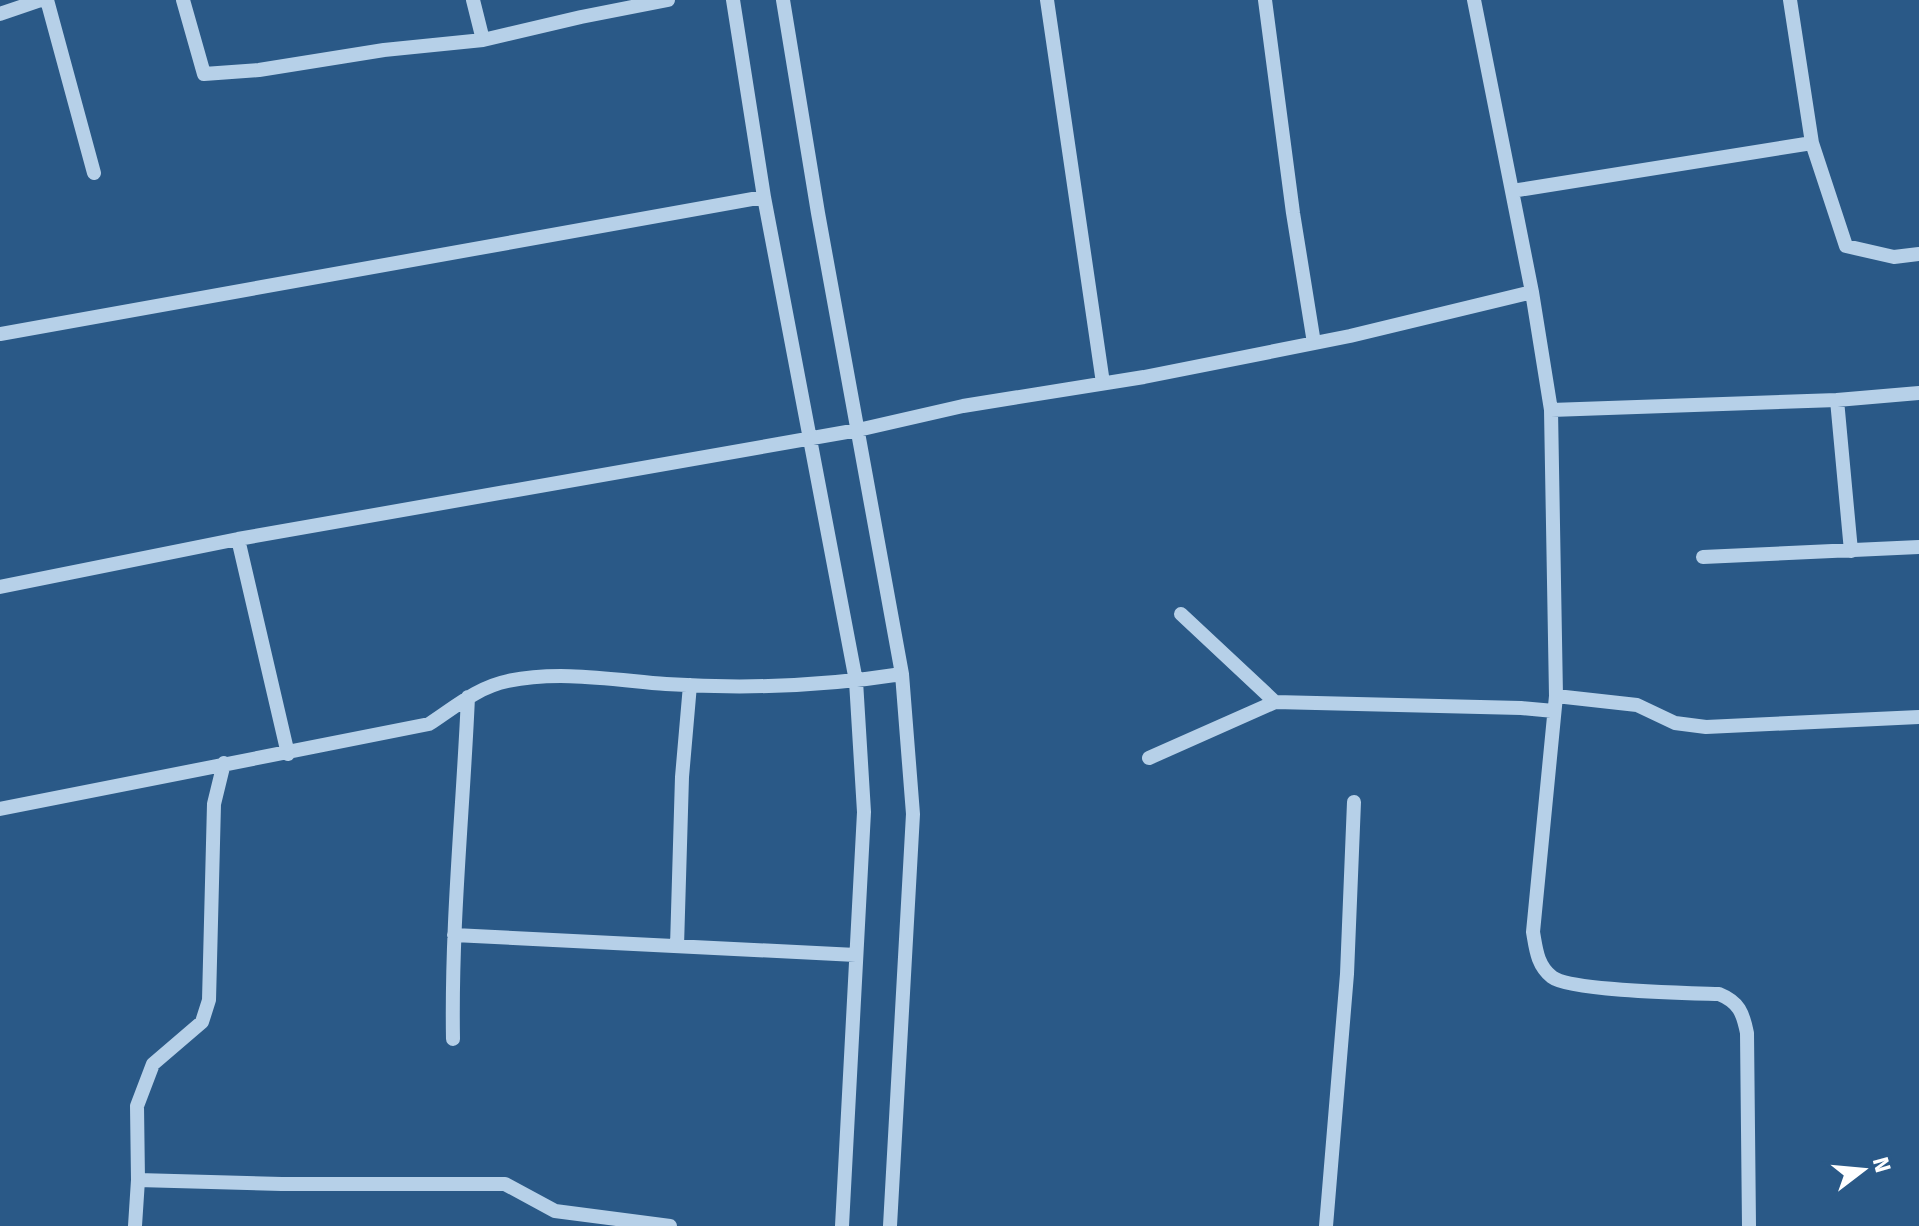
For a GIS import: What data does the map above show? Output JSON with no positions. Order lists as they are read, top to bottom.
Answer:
{
  "north": "right"
}
